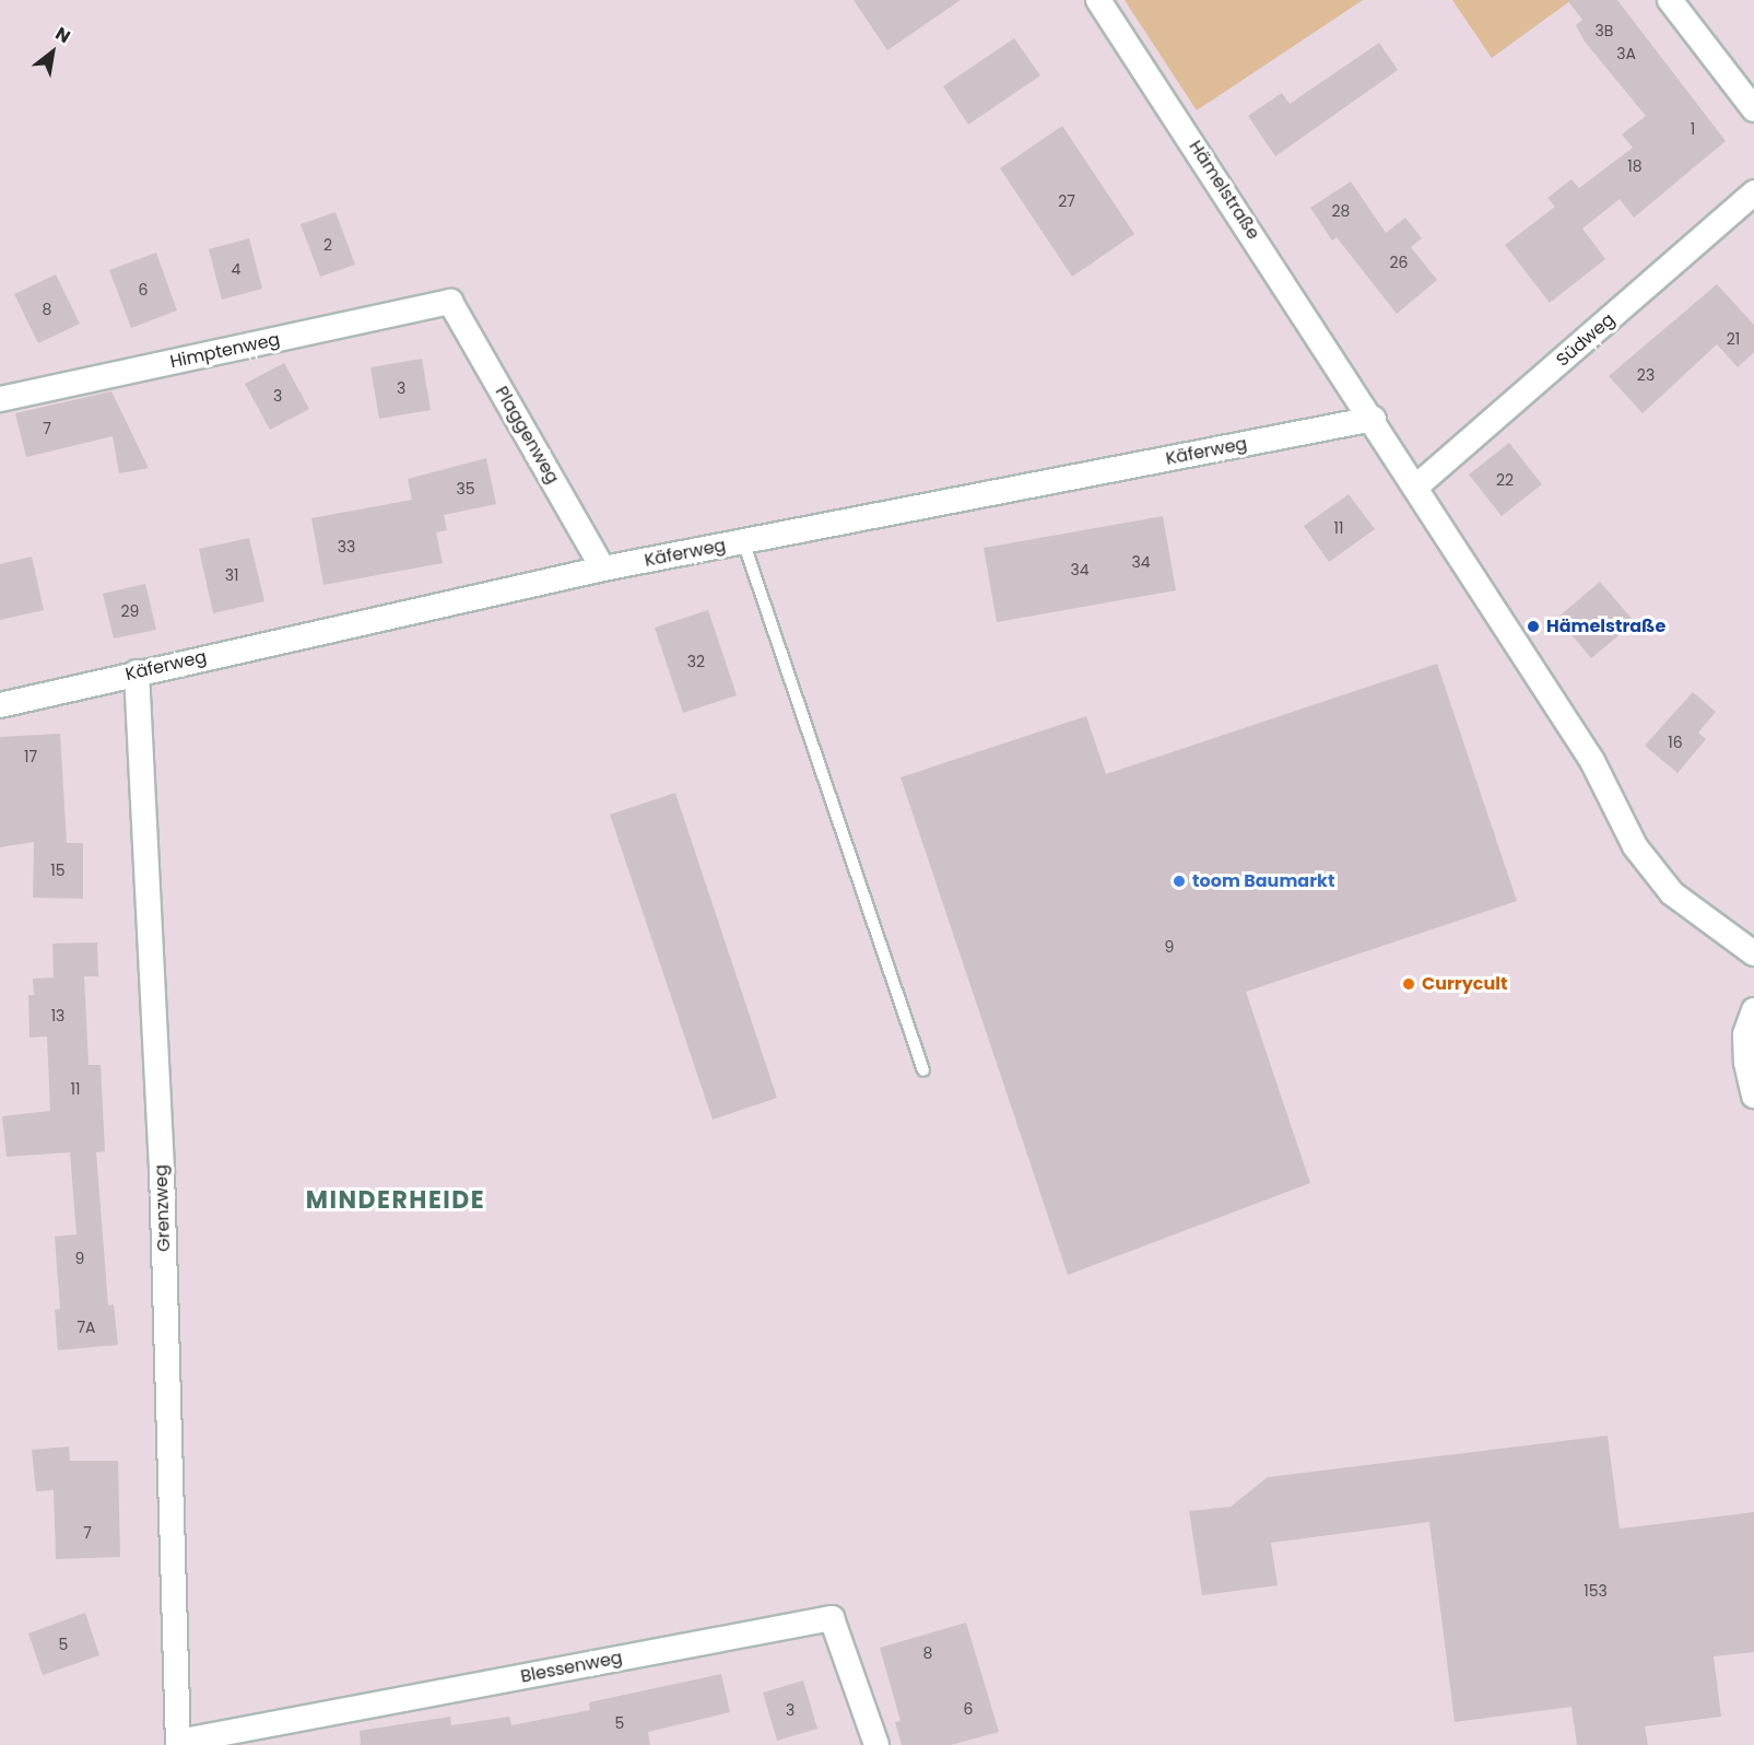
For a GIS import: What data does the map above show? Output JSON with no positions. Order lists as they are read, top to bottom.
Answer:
{
  "streets": {
    "street": [
      "Hämelstraße",
      "Südweg",
      "Himptenweg",
      "Plaggenweg",
      "Käferweg",
      "Grenzweg",
      "Blessenweg"
    ]
  },
  "crossings": [
    ["Hämelstraße", "Südweg"],
    ["Hämelstraße", "Käferweg"],
    ["Himptenweg", "Plaggenweg"],
    ["Plaggenweg", "Käferweg"],
    ["Käferweg", "Grenzweg"],
    ["Grenzweg", "Blessenweg"]
  ],
  "districts": ["MINDERHEIDE"],
  "places": ["Hämelstraße", "toom Baumarkt", "Currycult"],
  "house_numbers": [
    "3B",
    "3A",
    "1",
    "18",
    "27",
    "28",
    "2",
    "26",
    "4",
    "6",
    "8",
    "21",
    "23",
    "3",
    "3",
    "7",
    "22",
    "35",
    "11",
    "33",
    "34",
    "34",
    "31",
    "29",
    "32",
    "16",
    "17",
    "15",
    "9",
    "13",
    "11",
    "9",
    "7A",
    "7",
    "153",
    "5",
    "8",
    "6",
    "3",
    "5"
  ],
  "north": "top right"
}
